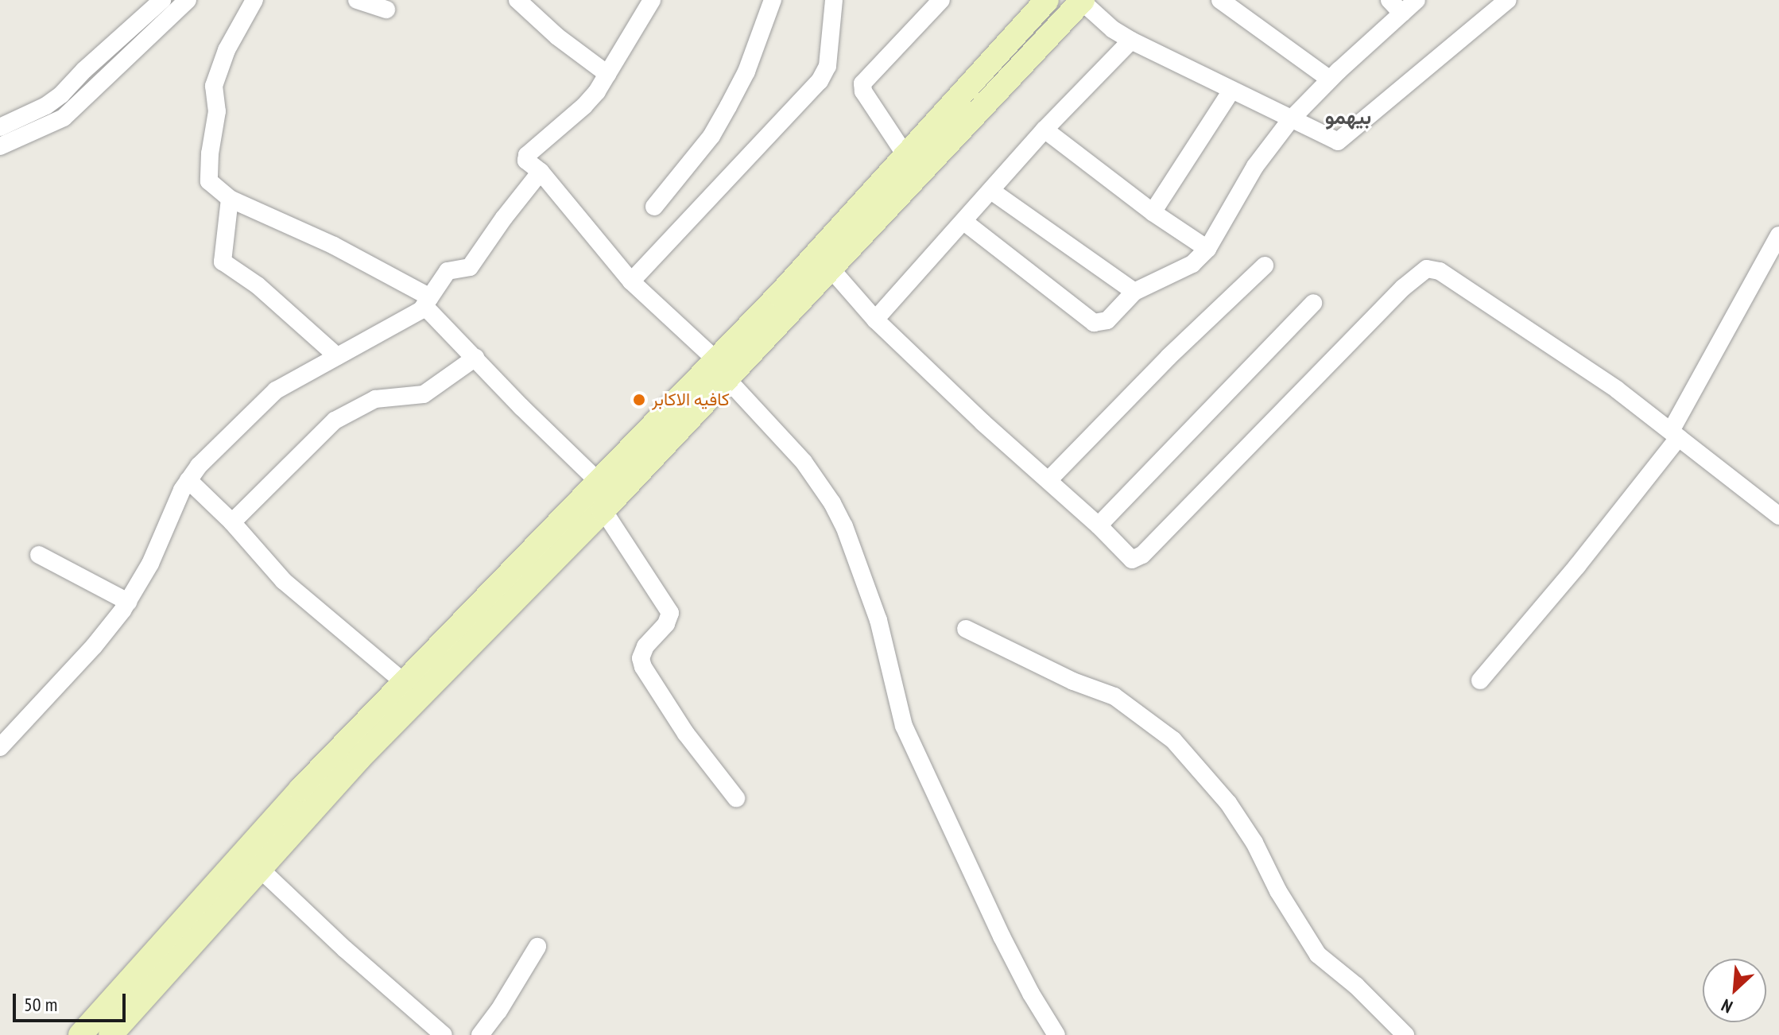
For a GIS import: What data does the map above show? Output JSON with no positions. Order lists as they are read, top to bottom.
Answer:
{
  "districts": ["بيهمو"],
  "places": ["كافيه الاكابر"],
  "scale_bar": "50 m",
  "north": "bottom left"
}
